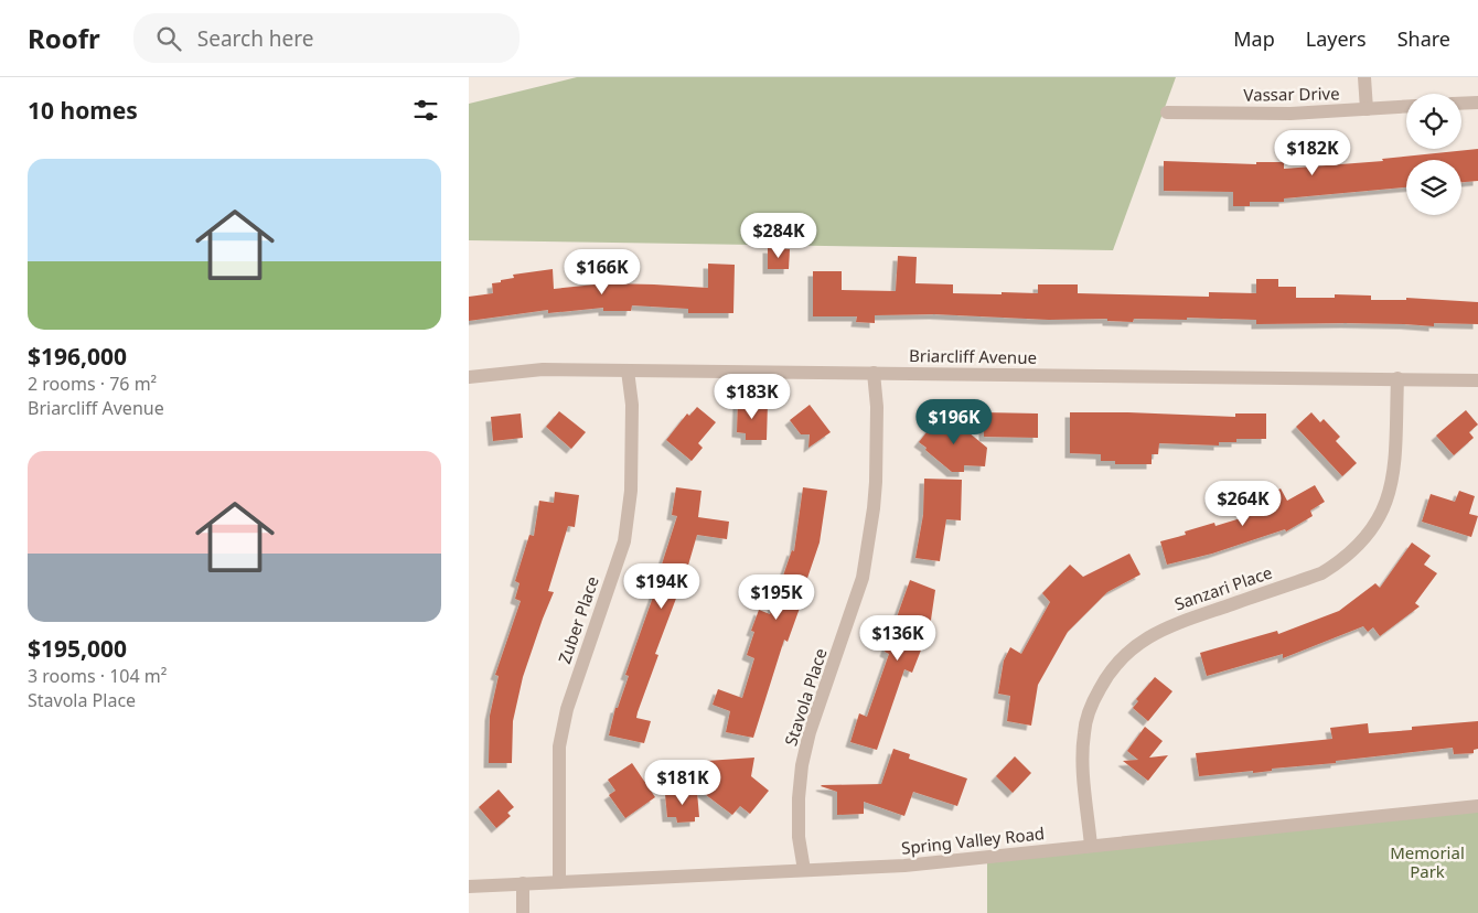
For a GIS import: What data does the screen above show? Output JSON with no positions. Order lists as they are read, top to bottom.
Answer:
{
  "streets": {
    "street": [
      "Vassar Drive",
      "Briarcliff Avenue",
      "Sanzari Place",
      "Zuber Place",
      "Stavola Place",
      "Spring Valley Road"
    ]
  },
  "crossings": [
    ["Briarcliff Avenue", "Sanzari Place"],
    ["Briarcliff Avenue", "Zuber Place"],
    ["Briarcliff Avenue", "Stavola Place"],
    ["Sanzari Place", "Spring Valley Road"],
    ["Zuber Place", "Spring Valley Road"],
    ["Stavola Place", "Spring Valley Road"]
  ],
  "parks": ["Memorial Park"],
  "page": {
    "header": "Roofr",
    "search": "Search here",
    "nav": ["Map", "Layers", "Share"],
    "heading": "10 homes",
    "price": [
      "$182K",
      "$284K",
      "$166K",
      "$183K",
      "$196K",
      "$264K",
      "$194K",
      "$195K",
      "$136K",
      "$181K"
    ],
    "list": [
      {
        "name": "$196,000",
        "note": "2 rooms · 76 m² · Briarcliff Avenue"
      },
      {
        "name": "$195,000",
        "note": "3 rooms · 104 m² · Stavola Place"
      }
    ]
  }
}
